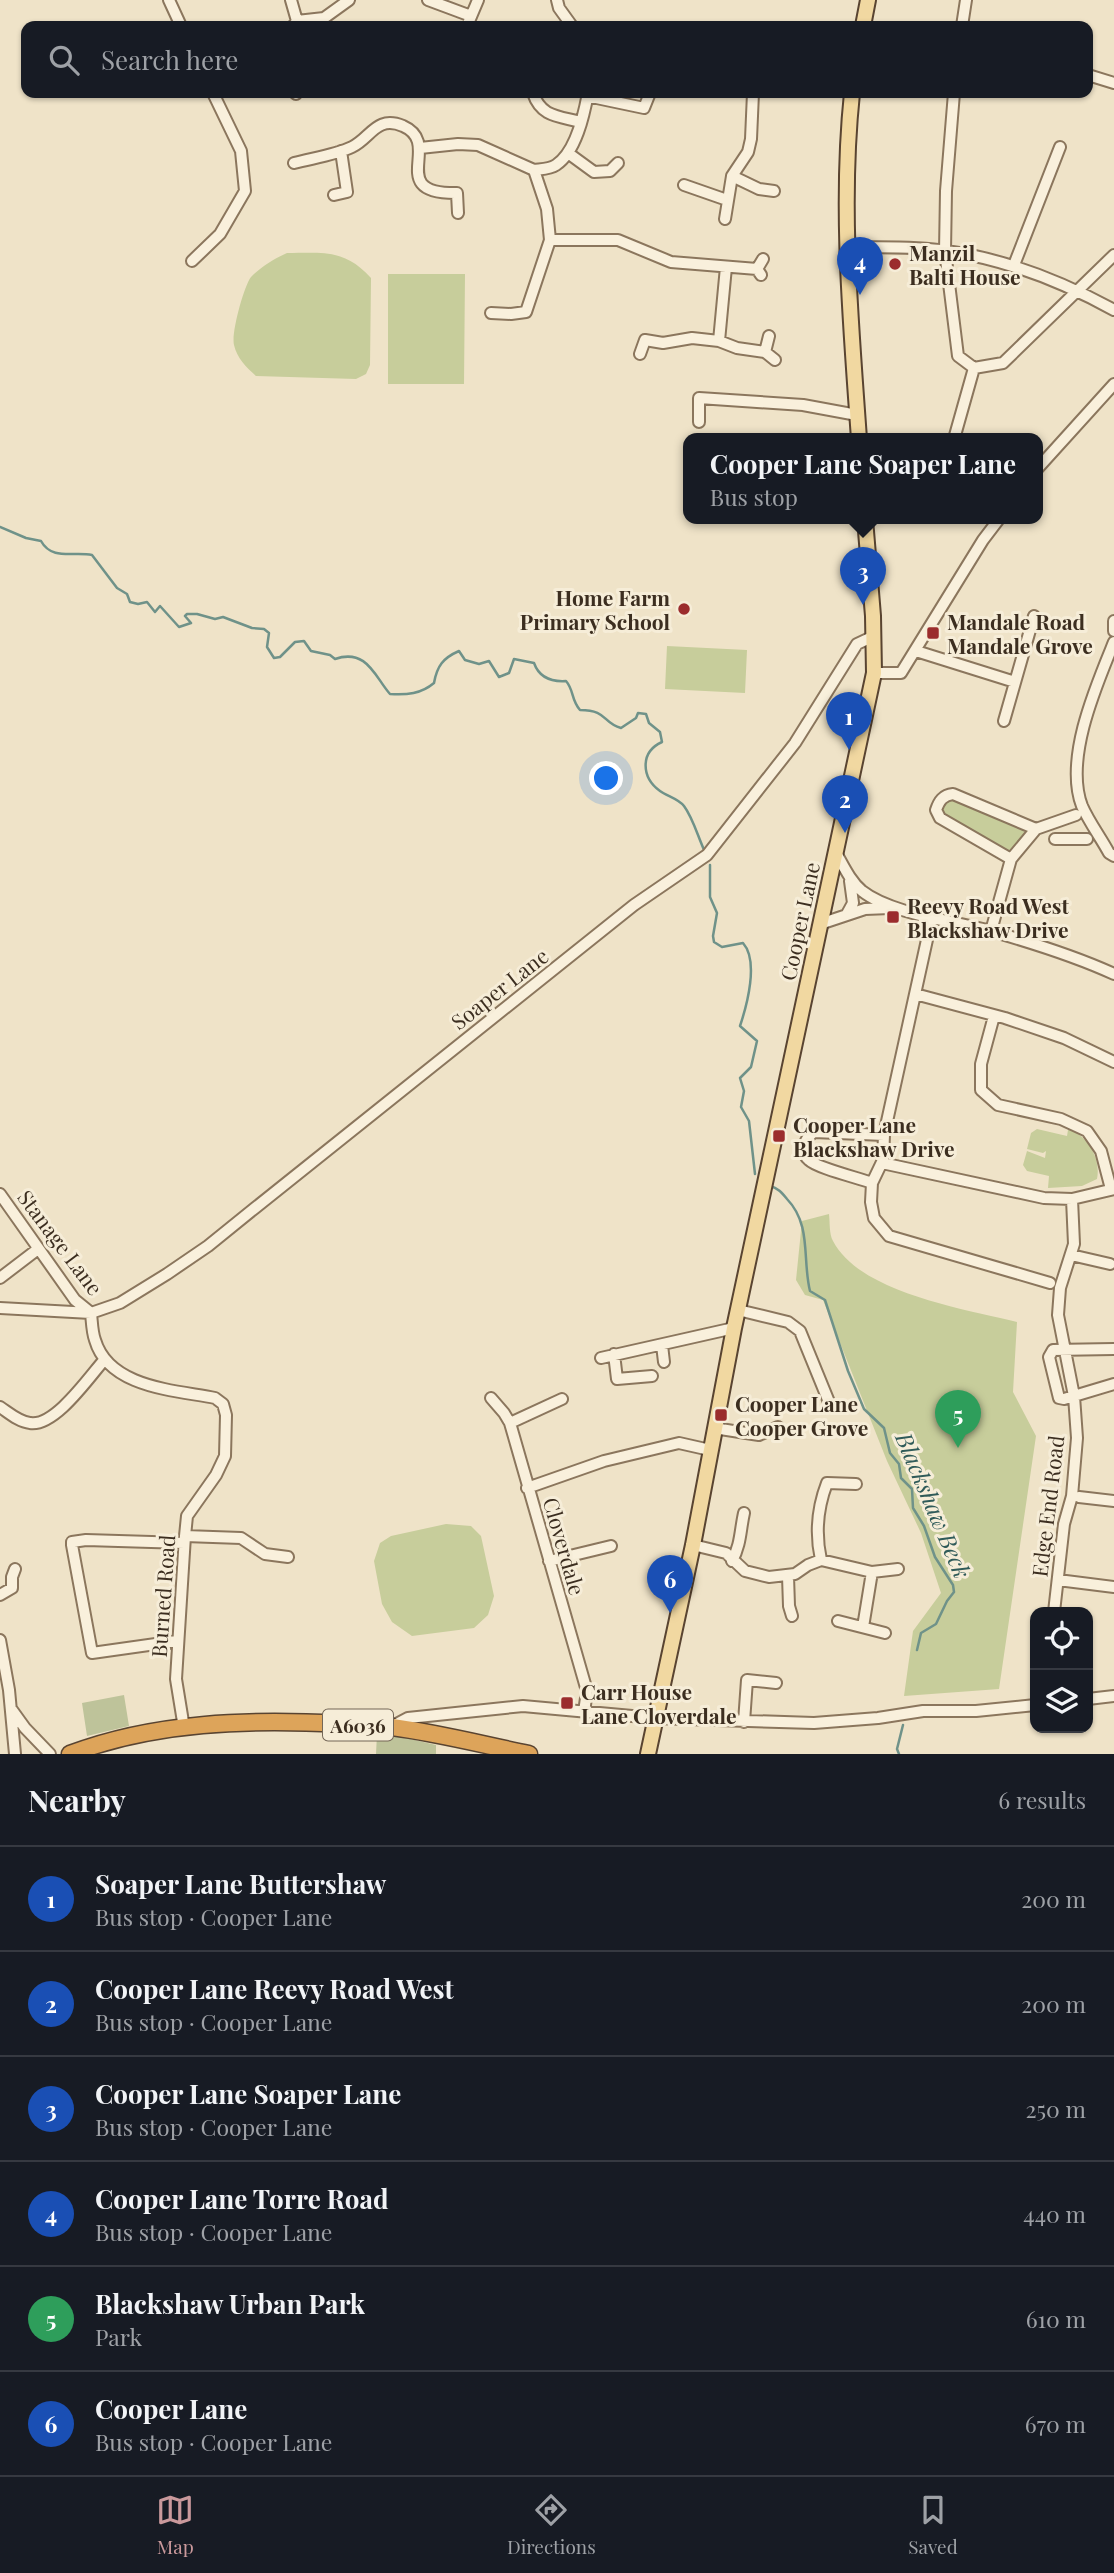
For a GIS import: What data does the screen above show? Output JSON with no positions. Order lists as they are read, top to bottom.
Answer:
{
  "streets": {
    "highway": ["A6036"],
    "main road": ["Cooper Lane"],
    "street": [
      "Soaper Lane",
      "Stanage Lane",
      "Edge End Road",
      "Cloverdale",
      "Burned Road"
    ]
  },
  "crossings": [
    ["Cooper Lane", "Soaper Lane"],
    ["Soaper Lane", "Stanage Lane"],
    ["Burned Road", "A6036"]
  ],
  "water": ["Blackshaw Beck"],
  "places": {
    "other": ["Manzil Balti House", "Home Farm Primary School"],
    "transit": [
      "Mandale Road Mandale Grove",
      "Reevy Road West Blackshaw Drive",
      "Cooper Lane Blackshaw Drive",
      "Cooper Lane Cooper Grove",
      "Carr House Lane Cloverdale"
    ]
  },
  "page": {
    "search": "Search here",
    "pins": [
      "4",
      "3",
      "1",
      "2",
      "5",
      "6"
    ],
    "popup": ["Cooper Lane Soaper Lane", "Bus stop"],
    "heading": ["Nearby", "6 results"],
    "list": [
      {
        "mark": "1",
        "name": "Soaper Lane Buttershaw",
        "note": "Bus stop · Cooper Lane",
        "value": "200 m"
      },
      {
        "mark": "2",
        "name": "Cooper Lane Reevy Road West",
        "note": "Bus stop · Cooper Lane",
        "value": "200 m"
      },
      {
        "mark": "3",
        "name": "Cooper Lane Soaper Lane",
        "note": "Bus stop · Cooper Lane",
        "value": "250 m"
      },
      {
        "mark": "4",
        "name": "Cooper Lane Torre Road",
        "note": "Bus stop · Cooper Lane",
        "value": "440 m"
      },
      {
        "mark": "5",
        "name": "Blackshaw Urban Park",
        "note": "Park",
        "value": "610 m"
      },
      {
        "mark": "6",
        "name": "Cooper Lane",
        "note": "Bus stop · Cooper Lane",
        "value": "670 m"
      }
    ],
    "nav": ["Map", "Directions", "Saved"]
  }
}
